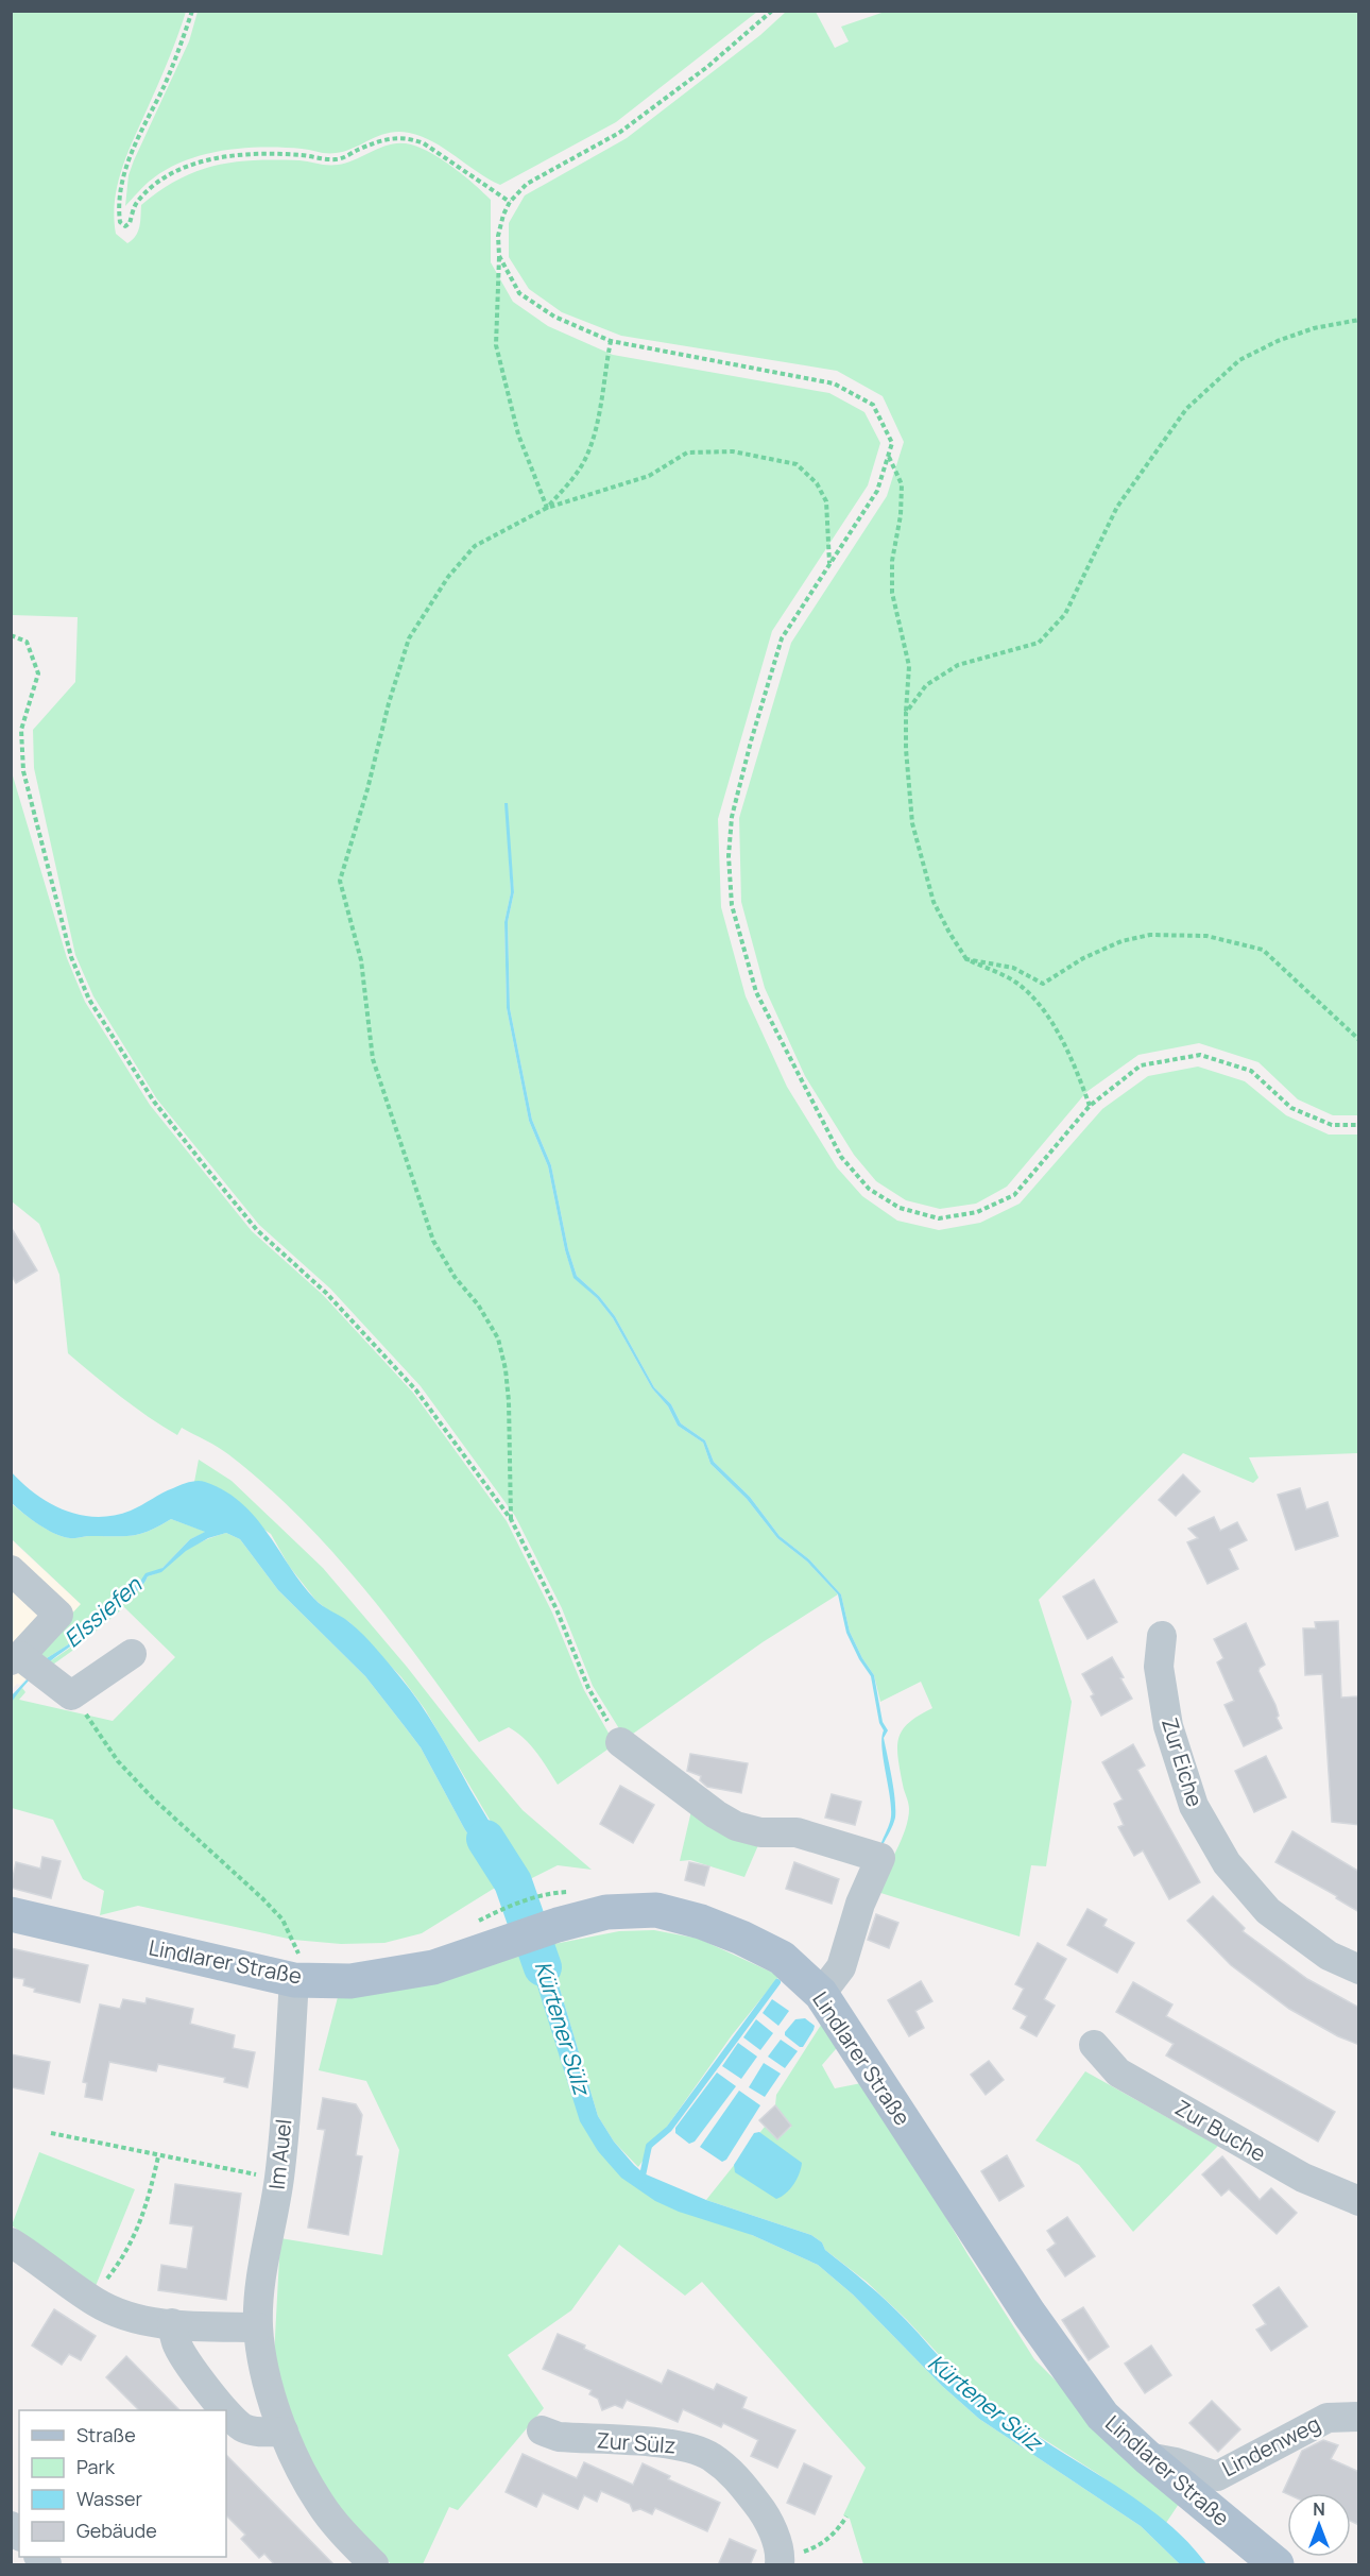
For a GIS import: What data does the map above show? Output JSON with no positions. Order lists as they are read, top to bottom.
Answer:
{
  "streets": {
    "main road": ["Lindlarer Straße"],
    "street": [
      "Zur Eiche",
      "Zur Buche",
      "Im Auel",
      "Zur Sülz",
      "Lindenweg"
    ]
  },
  "crossings": [
    ["Lindlarer Straße", "Im Auel"],
    ["Lindlarer Straße", "Lindenweg"]
  ],
  "water": ["Elssiefen", "Kürtener Sülz"],
  "legend": [
    "Straße",
    "Park",
    "Wasser",
    "Gebäude"
  ],
  "north": "top"
}
